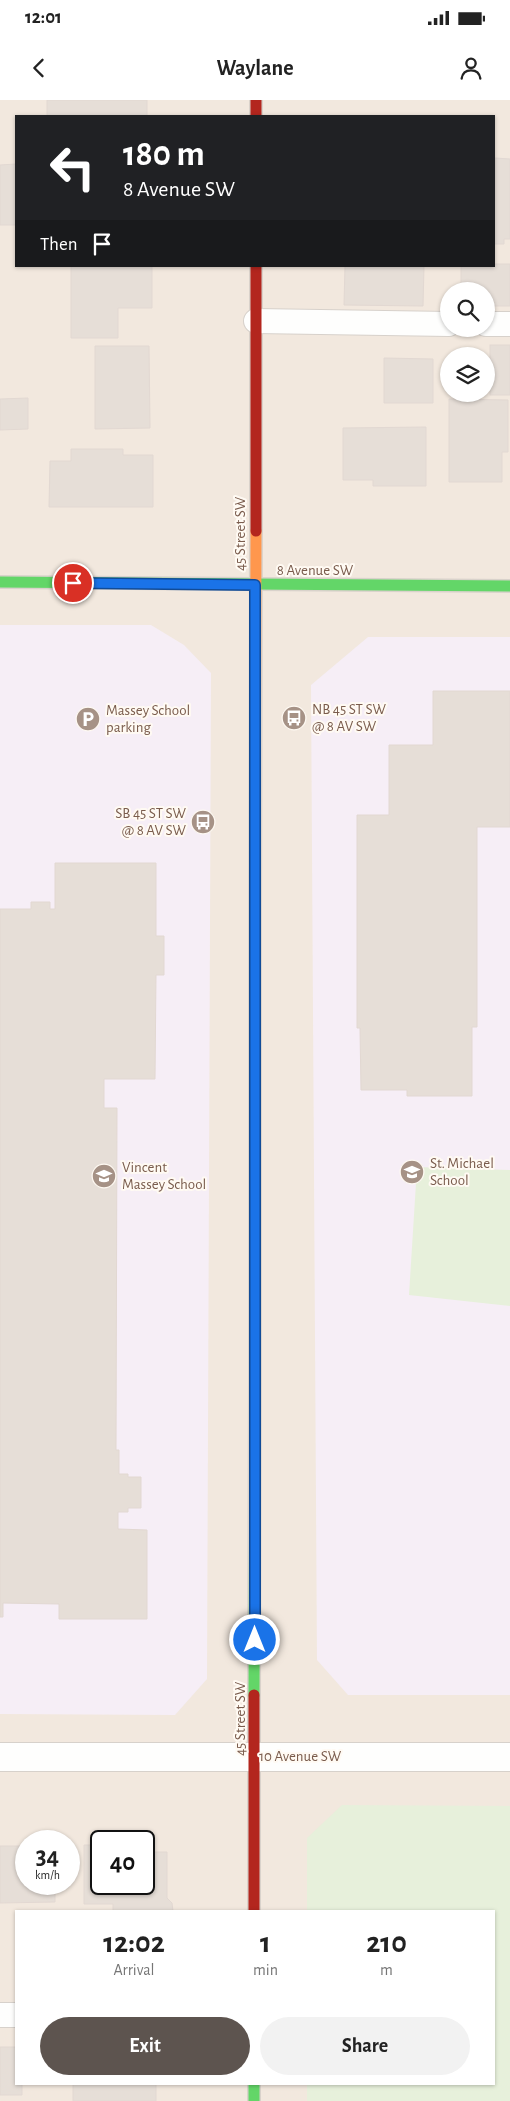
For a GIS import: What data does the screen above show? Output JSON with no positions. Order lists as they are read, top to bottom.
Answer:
{
  "streets": {
    "street": ["45 Street SW", "8 Avenue SW", "10 Avenue SW"]
  },
  "crossings": [
    ["45 Street SW", "8 Avenue SW"],
    ["45 Street SW", "10 Avenue SW"]
  ],
  "places": {
    "bus stop": ["NB 45 ST SW @ 8 AV SW", "SB 45 ST SW @ 8 AV SW"],
    "parking": ["Massey School parking"],
    "school or university": ["St. Michael School", "Vincent Massey School"]
  },
  "page": {
    "status": "12:01",
    "header": "Waylane",
    "turn": ["180 m", "8 Avenue SW"],
    "then": "Then",
    "speed": "34 km/h",
    "limit": "40",
    "eta": [
      "12:02",
      "Arrival",
      "1",
      "min",
      "210",
      "m"
    ],
    "buttons": ["Exit", "Share"]
  }
}
